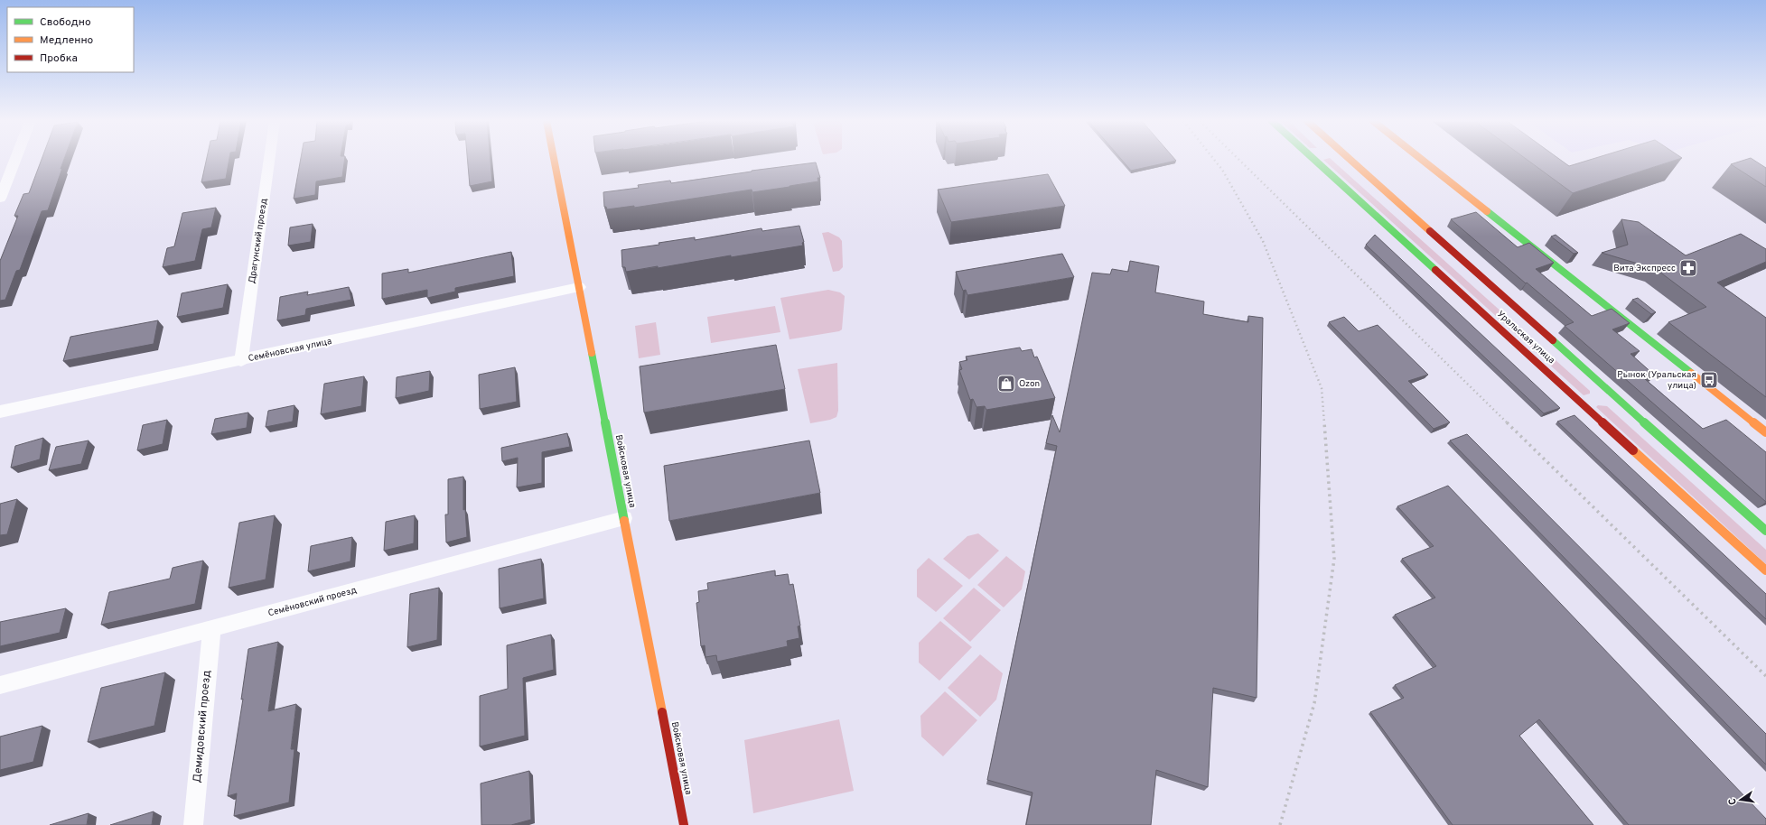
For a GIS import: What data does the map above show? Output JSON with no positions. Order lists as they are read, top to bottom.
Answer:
{
  "streets": {
    "main road": ["Уральская улица", "Войсковая улица"],
    "street": [
      "Драгунский проезд",
      "Семёновская улица",
      "Семёновский проезд",
      "Демидовский проезд"
    ]
  },
  "crossings": [
    ["Драгунский проезд", "Семёновская улица"],
    ["Семёновская улица", "Войсковая улица"],
    ["Войсковая улица", "Семёновский проезд"],
    ["Семёновский проезд", "Демидовский проезд"]
  ],
  "places": {
    "pharmacy": ["Вита Экспресс"],
    "bus stop": ["Рынок (Уральская улица)"],
    "shop": ["Ozon"]
  },
  "legend": ["Свободно", "Медленно", "Пробка"],
  "north": "left"
}
